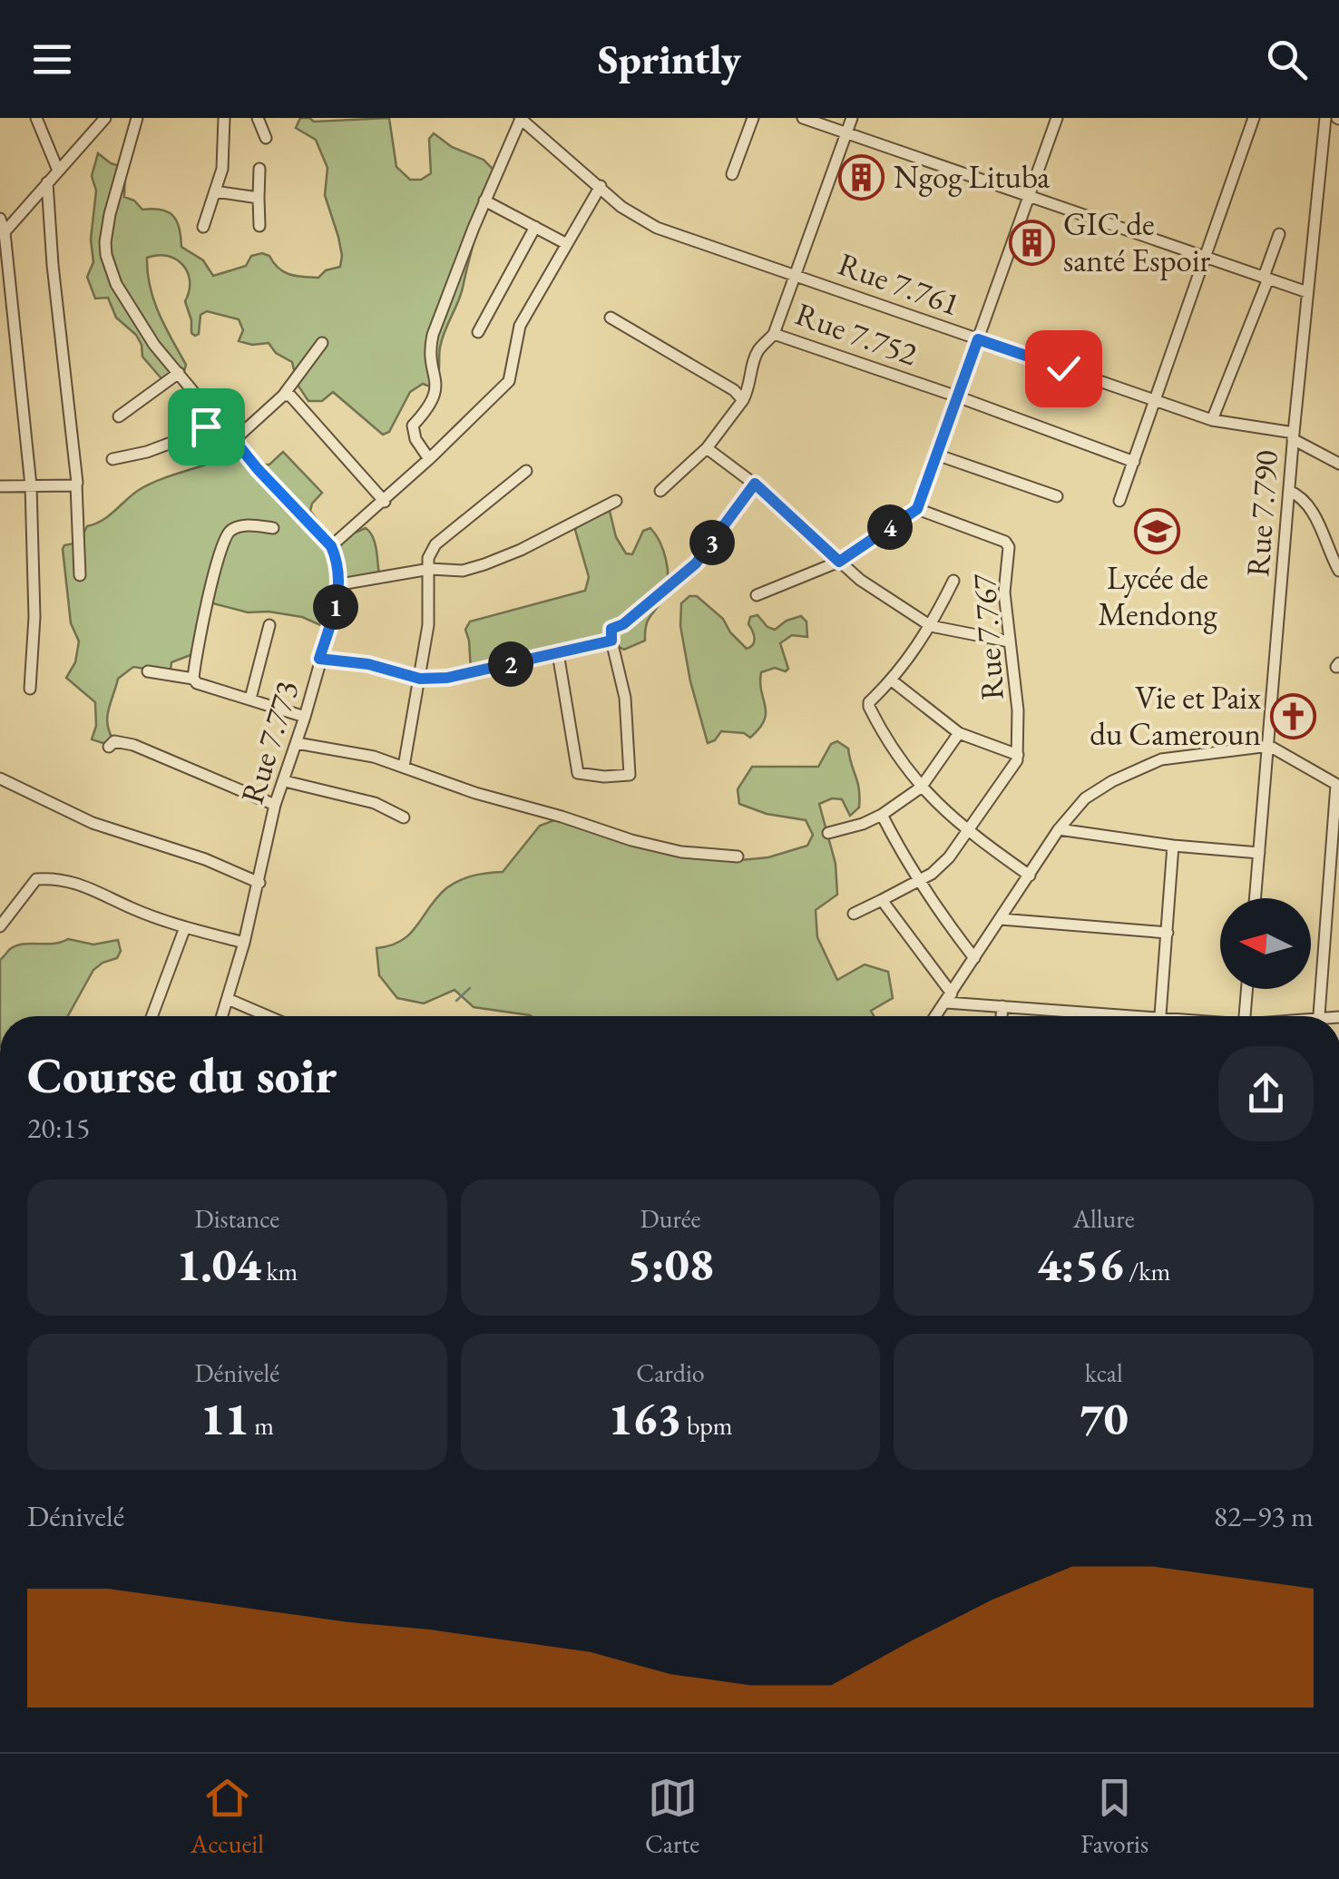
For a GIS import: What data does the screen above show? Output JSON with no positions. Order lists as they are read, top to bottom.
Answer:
{
  "streets": {
    "street": [
      "Rue 7.761",
      "Rue 7.752",
      "Rue 7.790",
      "Rue 7.767",
      "Rue 7.773"
    ]
  },
  "crossings": [
    ["Rue 7.761", "Rue 7.752"],
    ["Rue 7.761", "Rue 7.790"]
  ],
  "places": {
    "building": ["Ngog Lituba", "GIC de santé Espoir"],
    "school or university": ["Lycée de Mendong"],
    "church": ["Vie et Paix du Cameroun"]
  },
  "north": "left",
  "page": {
    "header": "Sprintly",
    "pins": [
      "4",
      "3",
      "1",
      "2"
    ],
    "heading": ["Course du soir", "20:15"],
    "stats": [
      ["Distance", "1.04 km"],
      ["Durée", "5:08"],
      ["Allure", "4:56 /km"],
      ["Dénivelé", "11 m"],
      ["Cardio", "163 bpm"],
      ["kcal", "70"]
    ],
    "chart": ["Dénivelé", "82–93 m"],
    "tabs": ["Accueil", "Carte", "Favoris"]
  }
}
